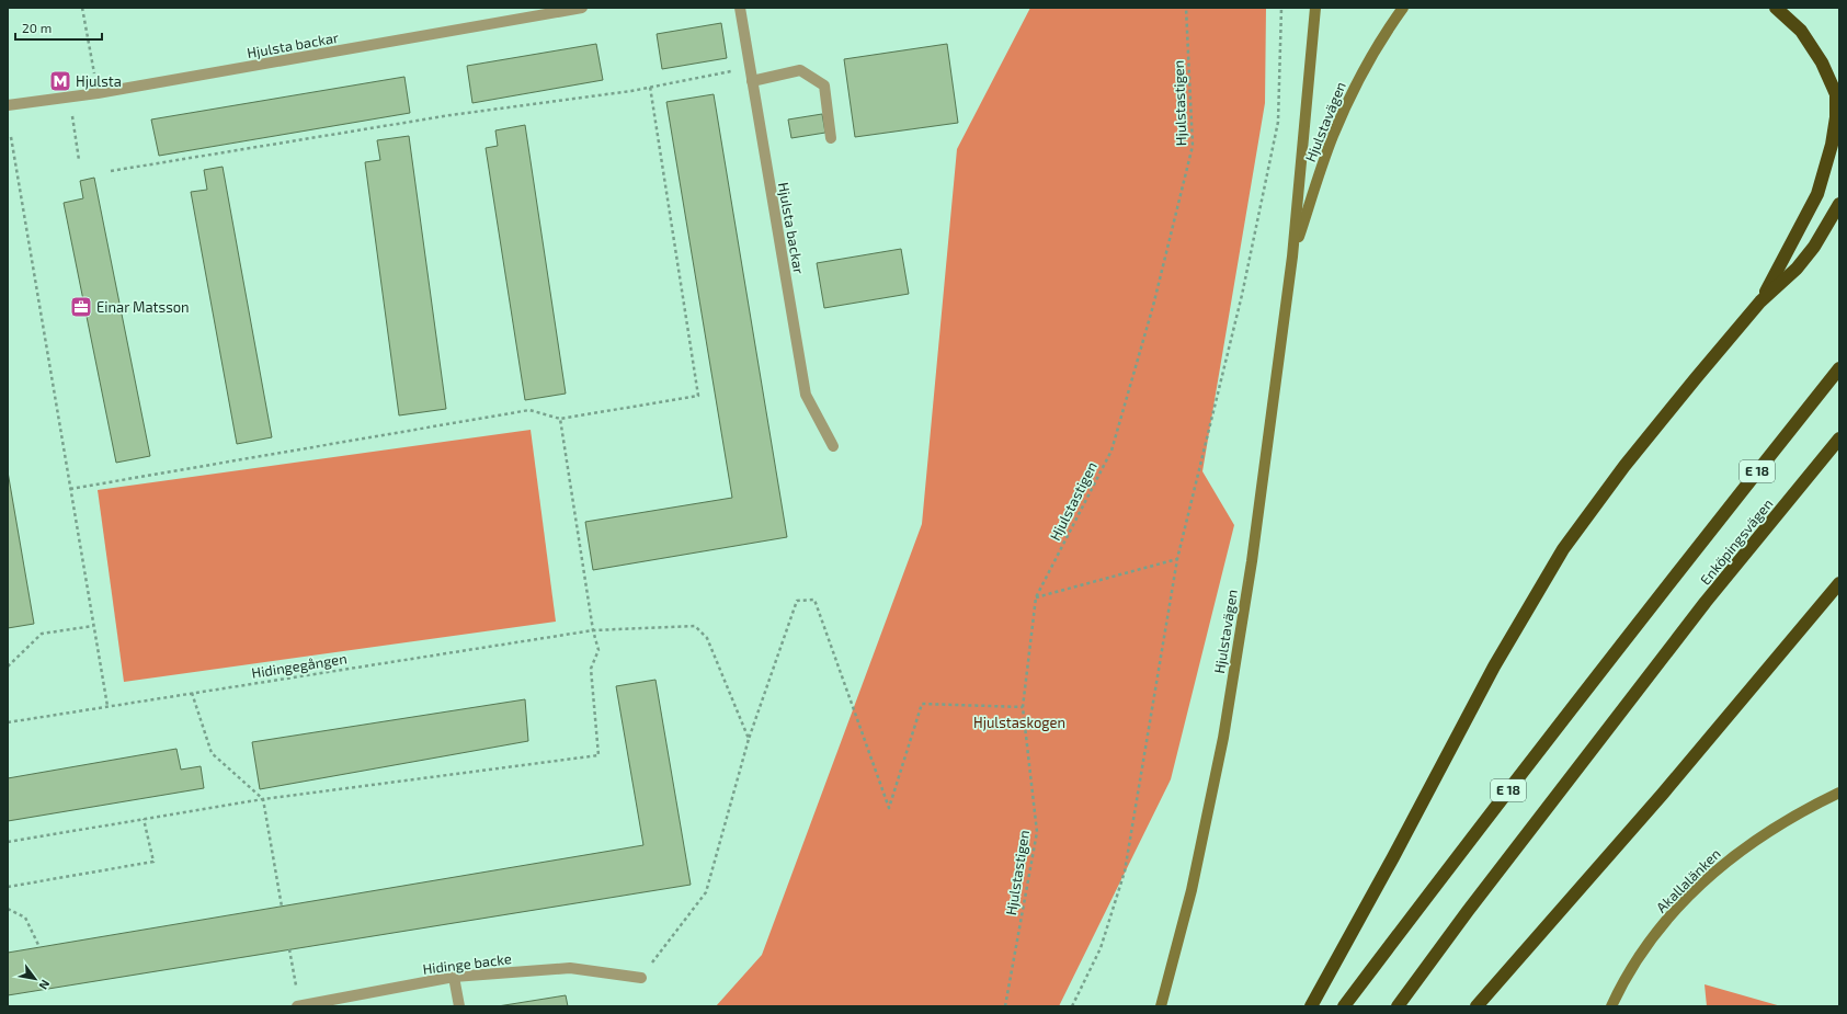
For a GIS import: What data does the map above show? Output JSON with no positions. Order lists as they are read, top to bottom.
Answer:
{
  "streets": {
    "highway": ["E 18", "Enköpingsvägen"],
    "main road": ["Hjulstavägen", "Akallalänken"],
    "street": ["Hjulsta backar", "Hidinge backe"],
    "path": ["Hjulstastigen", "Hidingegången"]
  },
  "parks": ["Hjulstaskogen"],
  "places": {
    "metro station": ["Hjulsta"],
    "office": ["Einar Matsson"]
  },
  "scale_bar": "20 m",
  "north": "bottom right"
}
